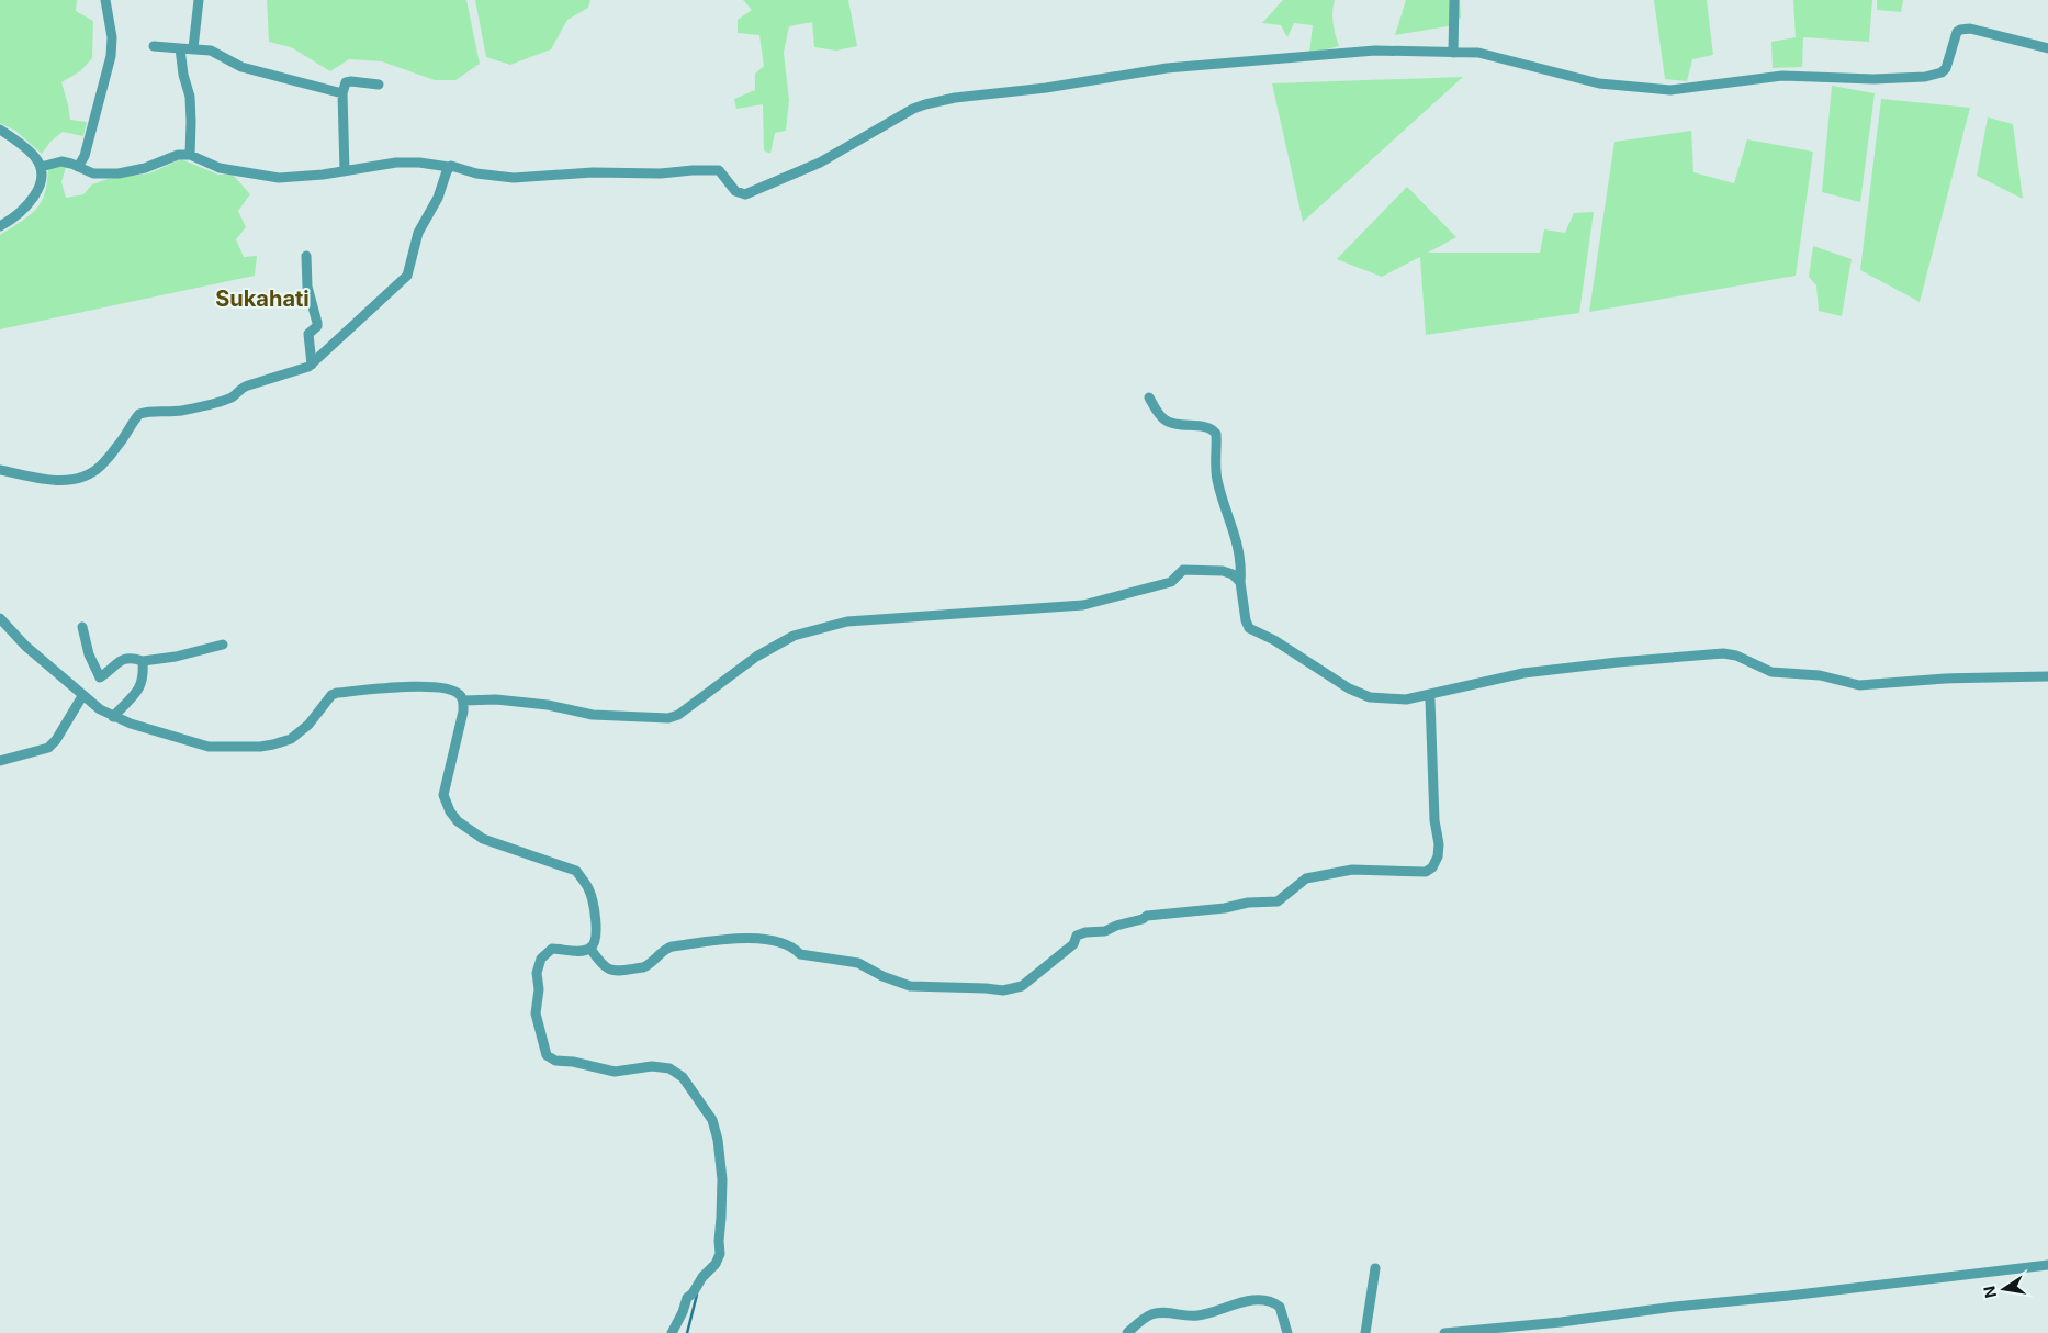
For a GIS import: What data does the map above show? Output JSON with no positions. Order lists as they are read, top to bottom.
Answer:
{
  "districts": ["Sukahati"],
  "north": "left"
}
